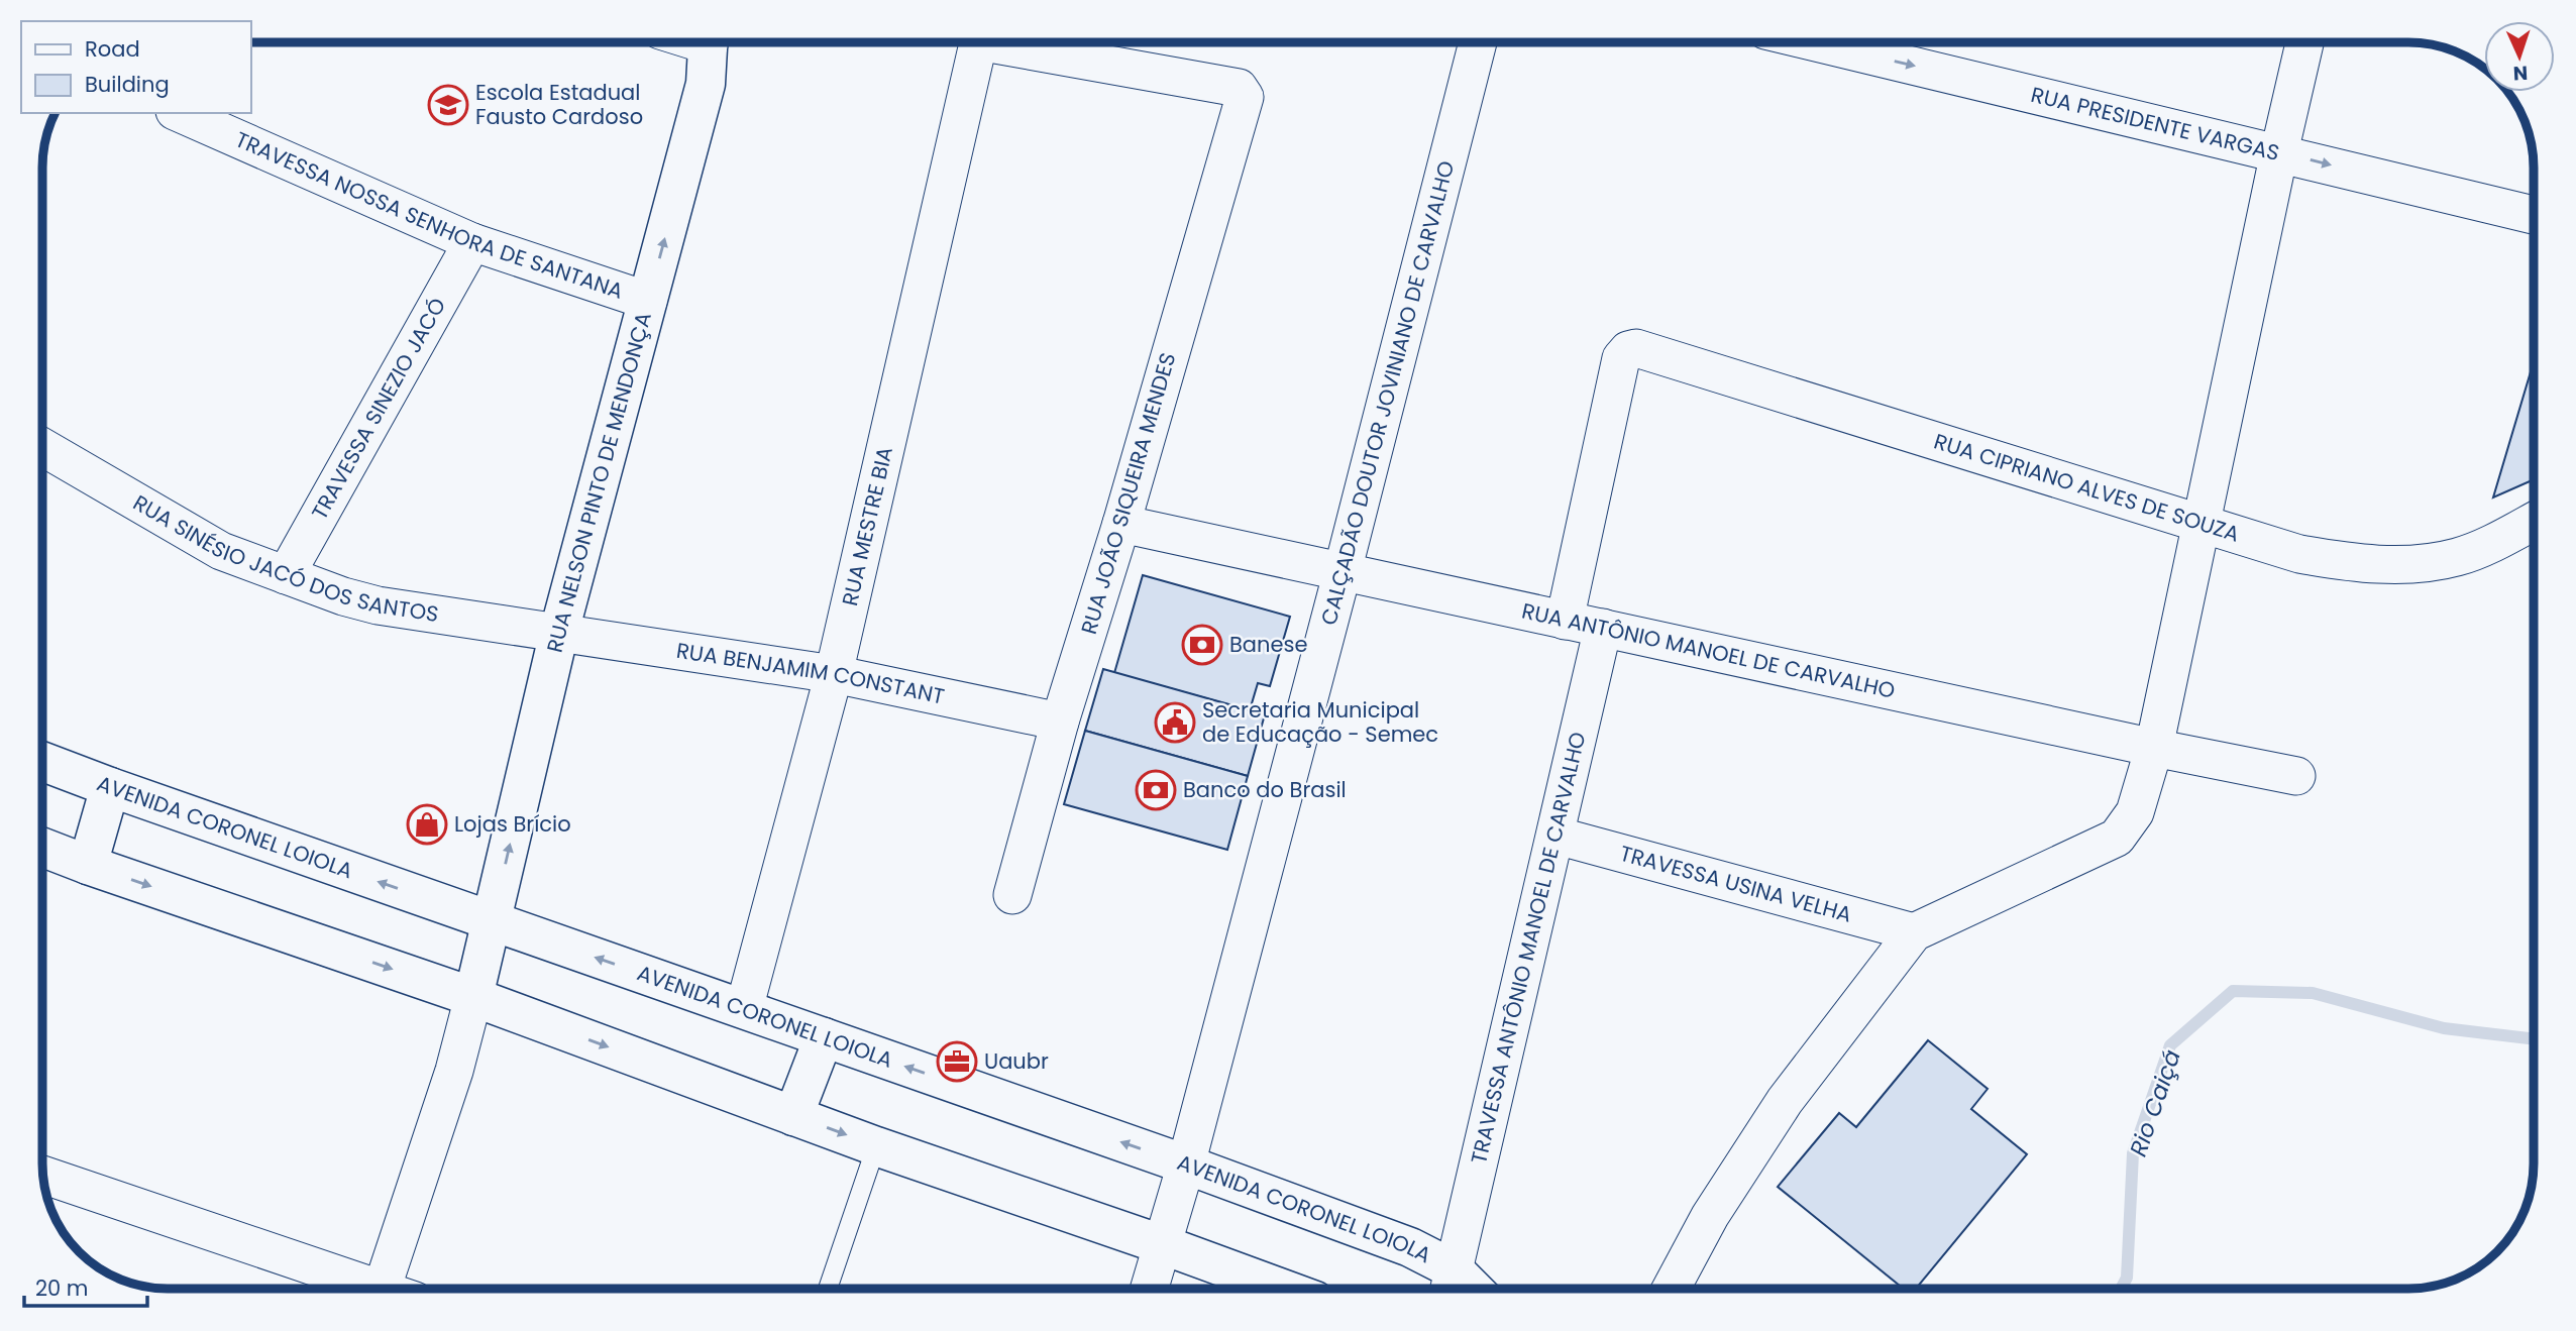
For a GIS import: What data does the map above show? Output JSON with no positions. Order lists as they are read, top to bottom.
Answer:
{
  "streets": {
    "main road": ["RUA NELSON PINTO DE MENDONÇA", "AVENIDA CORONEL LOIOLA"],
    "street": [
      "RUA PRESIDENTE VARGAS",
      "TRAVESSA NOSSA SENHORA DE SANTANA",
      "CALÇADÃO DOUTOR JOVINIANO DE CARVALHO",
      "TRAVESSA SINEZIO JACÓ",
      "RUA CIPRIANO ALVES DE SOUZA",
      "RUA JOÃO SIQUEIRA MENDES",
      "RUA MESTRE BIA",
      "RUA SINÉSIO JACÓ DOS SANTOS",
      "RUA ANTÔNIO MANOEL DE CARVALHO",
      "RUA BENJAMIM CONSTANT",
      "TRAVESSA USINA VELHA",
      "TRAVESSA ANTÔNIO MANOEL DE CARVALHO"
    ]
  },
  "crossings": [
    ["TRAVESSA NOSSA SENHORA DE SANTANA", "TRAVESSA SINEZIO JACÓ"],
    ["TRAVESSA NOSSA SENHORA DE SANTANA", "RUA NELSON PINTO DE MENDONÇA"],
    ["CALÇADÃO DOUTOR JOVINIANO DE CARVALHO", "RUA ANTÔNIO MANOEL DE CARVALHO"],
    ["CALÇADÃO DOUTOR JOVINIANO DE CARVALHO", "AVENIDA CORONEL LOIOLA"],
    ["TRAVESSA SINEZIO JACÓ", "RUA SINÉSIO JACÓ DOS SANTOS"],
    ["RUA NELSON PINTO DE MENDONÇA", "RUA SINÉSIO JACÓ DOS SANTOS"],
    ["RUA NELSON PINTO DE MENDONÇA", "RUA BENJAMIM CONSTANT"],
    ["RUA NELSON PINTO DE MENDONÇA", "AVENIDA CORONEL LOIOLA"],
    ["RUA CIPRIANO ALVES DE SOUZA", "RUA ANTÔNIO MANOEL DE CARVALHO"],
    ["RUA JOÃO SIQUEIRA MENDES", "RUA MESTRE BIA"],
    ["RUA JOÃO SIQUEIRA MENDES", "RUA ANTÔNIO MANOEL DE CARVALHO"],
    ["RUA JOÃO SIQUEIRA MENDES", "RUA BENJAMIM CONSTANT"],
    ["RUA MESTRE BIA", "RUA BENJAMIM CONSTANT"],
    ["RUA MESTRE BIA", "AVENIDA CORONEL LOIOLA"],
    ["RUA SINÉSIO JACÓ DOS SANTOS", "RUA BENJAMIM CONSTANT"],
    ["RUA ANTÔNIO MANOEL DE CARVALHO", "TRAVESSA ANTÔNIO MANOEL DE CARVALHO"],
    ["AVENIDA CORONEL LOIOLA", "TRAVESSA ANTÔNIO MANOEL DE CARVALHO"],
    ["TRAVESSA USINA VELHA", "TRAVESSA ANTÔNIO MANOEL DE CARVALHO"]
  ],
  "one_way": ["RUA PRESIDENTE VARGAS", "RUA NELSON PINTO DE MENDONÇA"],
  "water": ["Rio Caiçá"],
  "places": {
    "school or university": ["Escola Estadual Fausto Cardoso"],
    "bank": ["Banese", "Banco do Brasil"],
    "public building": ["Secretaria Municipal de Educação - Semec"],
    "shop": ["Lojas Brício"],
    "office": ["Uaubr"]
  },
  "legend": ["Road", "Building"],
  "scale_bar": "20 m",
  "north": "bottom"
}
